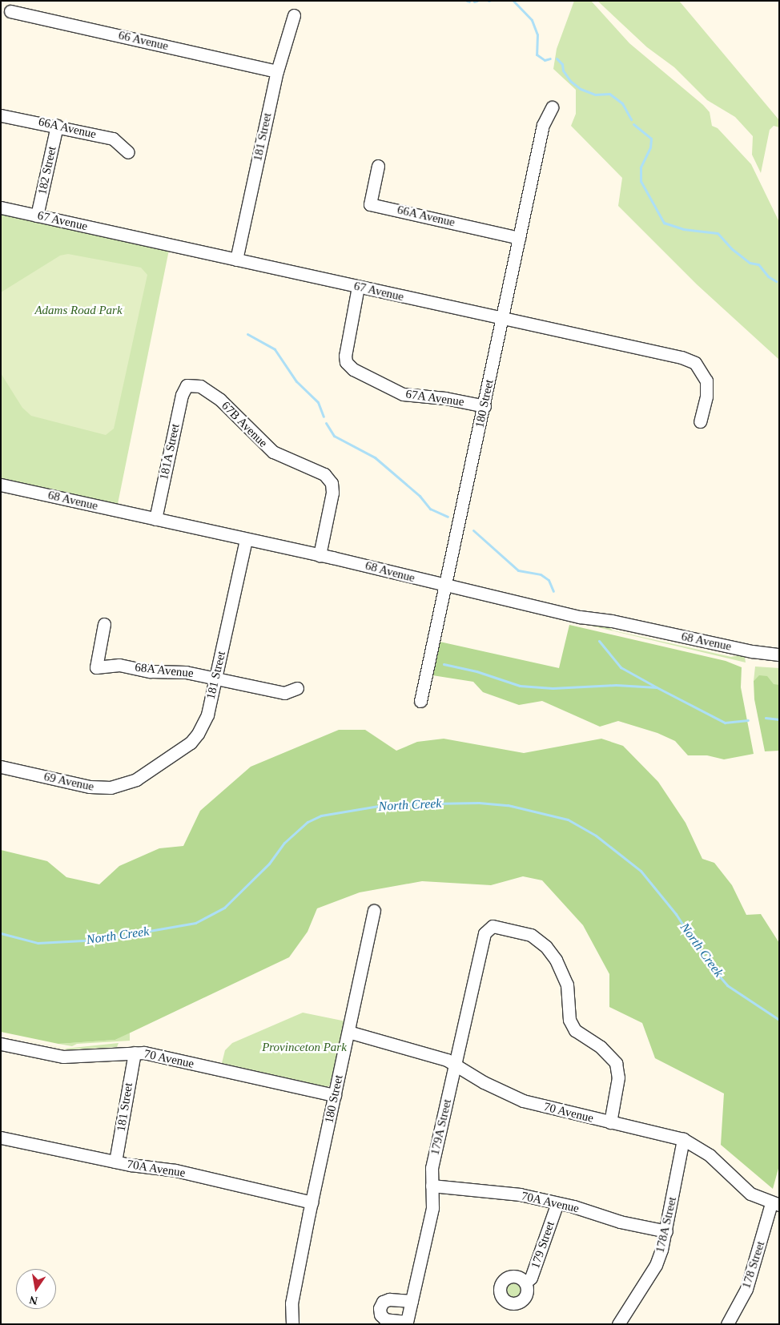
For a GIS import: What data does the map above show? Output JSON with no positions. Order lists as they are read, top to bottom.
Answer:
{
  "streets": {
    "street": [
      "66 Avenue",
      "66A Avenue",
      "181 Street",
      "182 Street",
      "67 Avenue",
      "67A Avenue",
      "180 Street",
      "67B Avenue",
      "181A Street",
      "68 Avenue",
      "68A Avenue",
      "69 Avenue",
      "70 Avenue",
      "179A Street",
      "70A Avenue",
      "178A Street",
      "179 Street",
      "178 Street"
    ]
  },
  "crossings": [
    ["66 Avenue", "181 Street"],
    ["66A Avenue", "182 Street"],
    ["66A Avenue", "180 Street"],
    ["181 Street", "67 Avenue"],
    ["181 Street", "68 Avenue"],
    ["181 Street", "68A Avenue"],
    ["181 Street", "69 Avenue"],
    ["181 Street", "70 Avenue"],
    ["181 Street", "70A Avenue"],
    ["182 Street", "67 Avenue"],
    ["67 Avenue", "67A Avenue"],
    ["67 Avenue", "180 Street"],
    ["67A Avenue", "180 Street"],
    ["180 Street", "68 Avenue"],
    ["180 Street", "70 Avenue"],
    ["180 Street", "70A Avenue"],
    ["67B Avenue", "181A Street"],
    ["67B Avenue", "68 Avenue"],
    ["181A Street", "68 Avenue"],
    ["70 Avenue", "179A Street"],
    ["70 Avenue", "178A Street"],
    ["70 Avenue", "178 Street"],
    ["179A Street", "70A Avenue"],
    ["70A Avenue", "178A Street"],
    ["70A Avenue", "179 Street"]
  ],
  "water": ["North Creek"],
  "parks": ["Adams Road Park", "Provinceton Park"],
  "north": "bottom"
}
